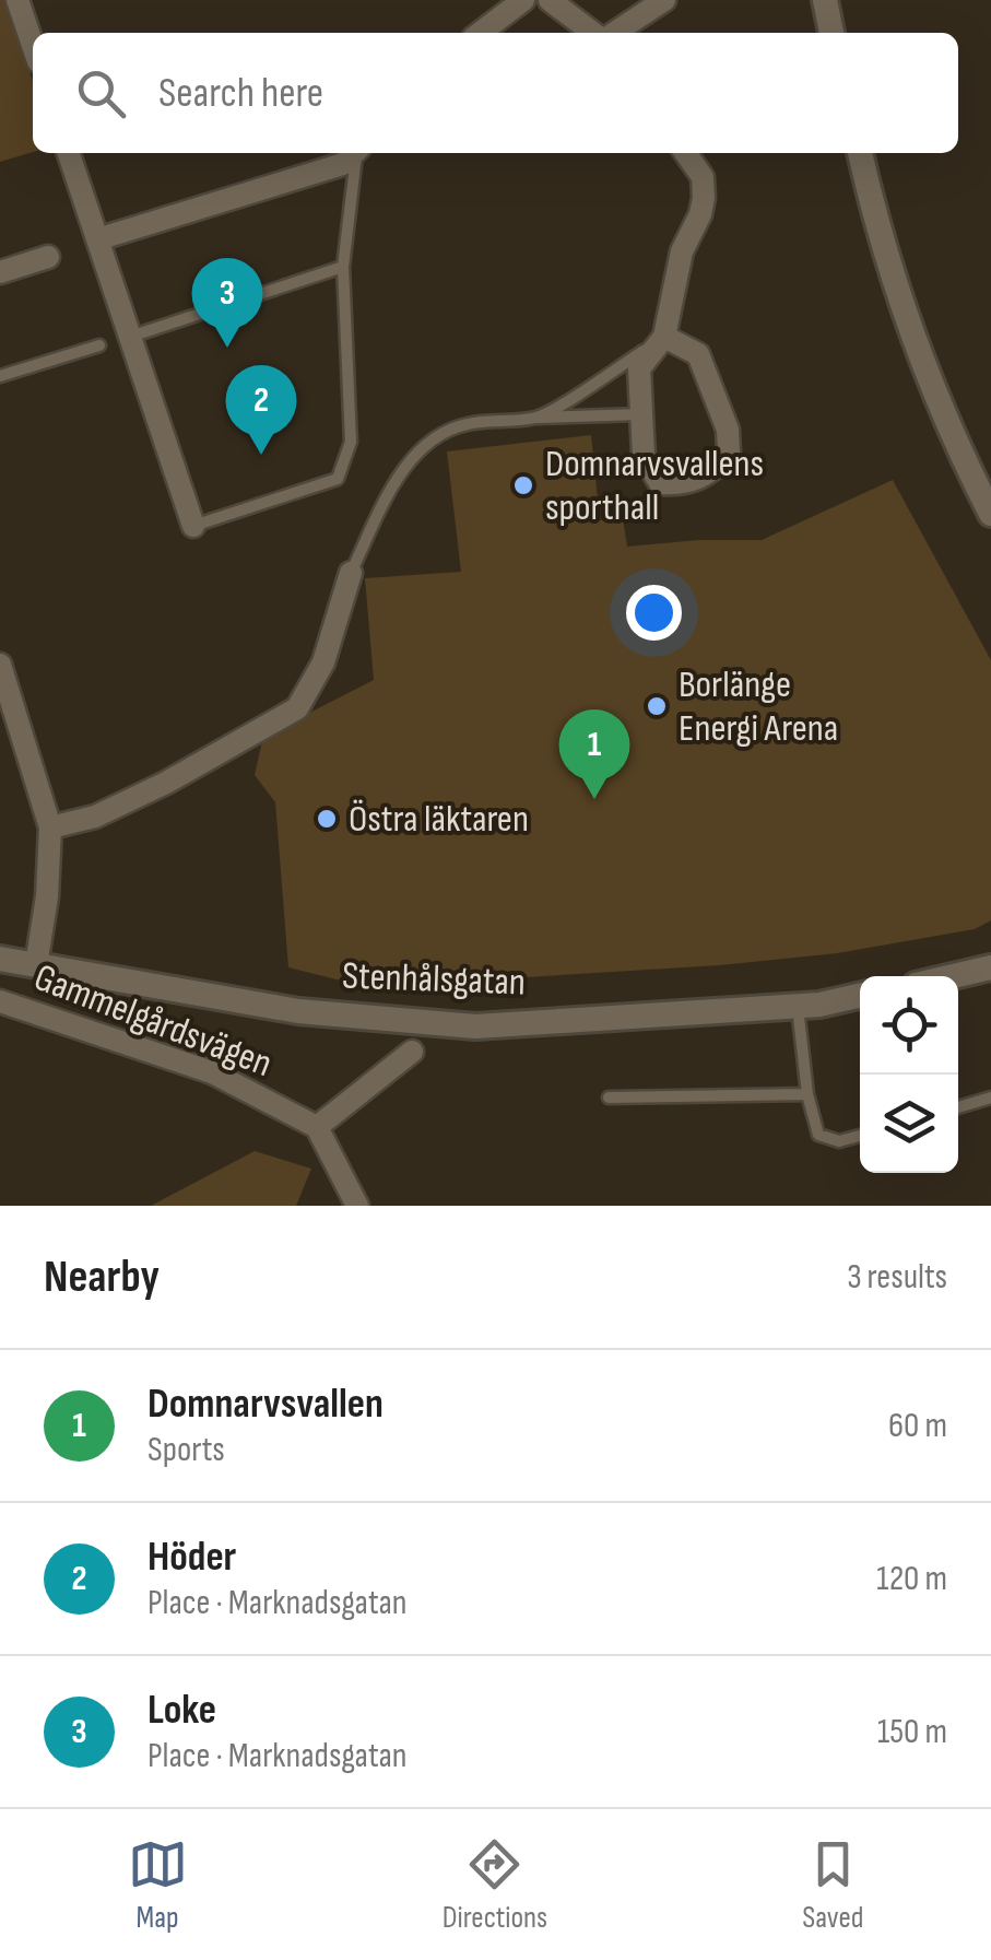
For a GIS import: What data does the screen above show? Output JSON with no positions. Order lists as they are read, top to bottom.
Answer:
{
  "streets": {
    "street": ["Stenhålsgatan", "Gammelgårdsvägen"]
  },
  "places": ["Domnarvsvallens sporthall", "Borlänge Energi Arena", "Östra läktaren"],
  "page": {
    "search": "Search here",
    "pins": ["3", "2", "1"],
    "heading": ["Nearby", "3 results"],
    "list": [
      {
        "mark": "1",
        "name": "Domnarvsvallen",
        "note": "Sports",
        "value": "60 m"
      },
      {
        "mark": "2",
        "name": "Höder",
        "note": "Place · Marknadsgatan",
        "value": "120 m"
      },
      {
        "mark": "3",
        "name": "Loke",
        "note": "Place · Marknadsgatan",
        "value": "150 m"
      }
    ],
    "nav": ["Map", "Directions", "Saved"]
  }
}
